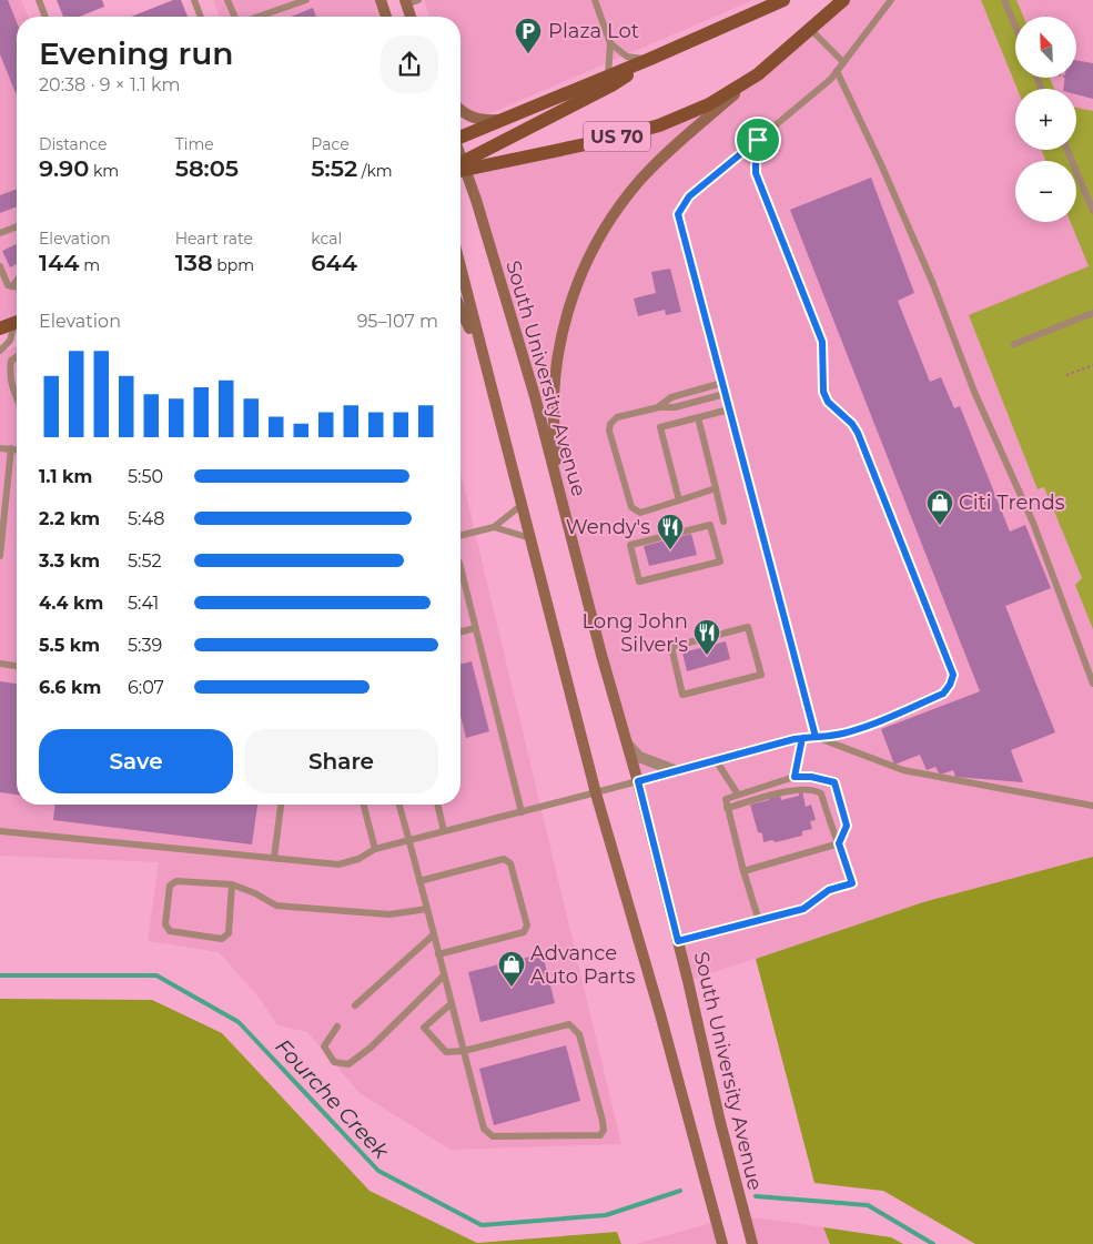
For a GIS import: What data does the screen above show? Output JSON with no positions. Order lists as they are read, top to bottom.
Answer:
{
  "streets": {
    "main road": ["US 70", "South University Avenue"]
  },
  "water": ["Fourche Creek"],
  "places": {
    "parking": ["Plaza Lot"],
    "shop": ["Citi Trends", "Advance Auto Parts"],
    "restaurant": ["Wendy's", "Long John Silver's"]
  },
  "north": "top left",
  "page": {
    "map_buttons": ["+", "−"],
    "heading": ["Evening run", "20:38 · 9 × 1.1 km"],
    "stats": [
      ["Distance", "9.90 km"],
      ["Time", "58:05"],
      ["Pace", "5:52 /km"],
      ["Elevation", "144 m"],
      ["Heart rate", "138 bpm"],
      ["kcal", "644"]
    ],
    "chart": ["Elevation", "95–107 m"],
    "list": [
      {
        "name": "1.1 km",
        "note": "5:50"
      },
      {
        "name": "2.2 km",
        "note": "5:48"
      },
      {
        "name": "3.3 km",
        "note": "5:52"
      },
      {
        "name": "4.4 km",
        "note": "5:41"
      },
      {
        "name": "5.5 km",
        "note": "5:39"
      },
      {
        "name": "6.6 km",
        "note": "6:07"
      }
    ],
    "buttons": ["Save", "Share"]
  }
}
